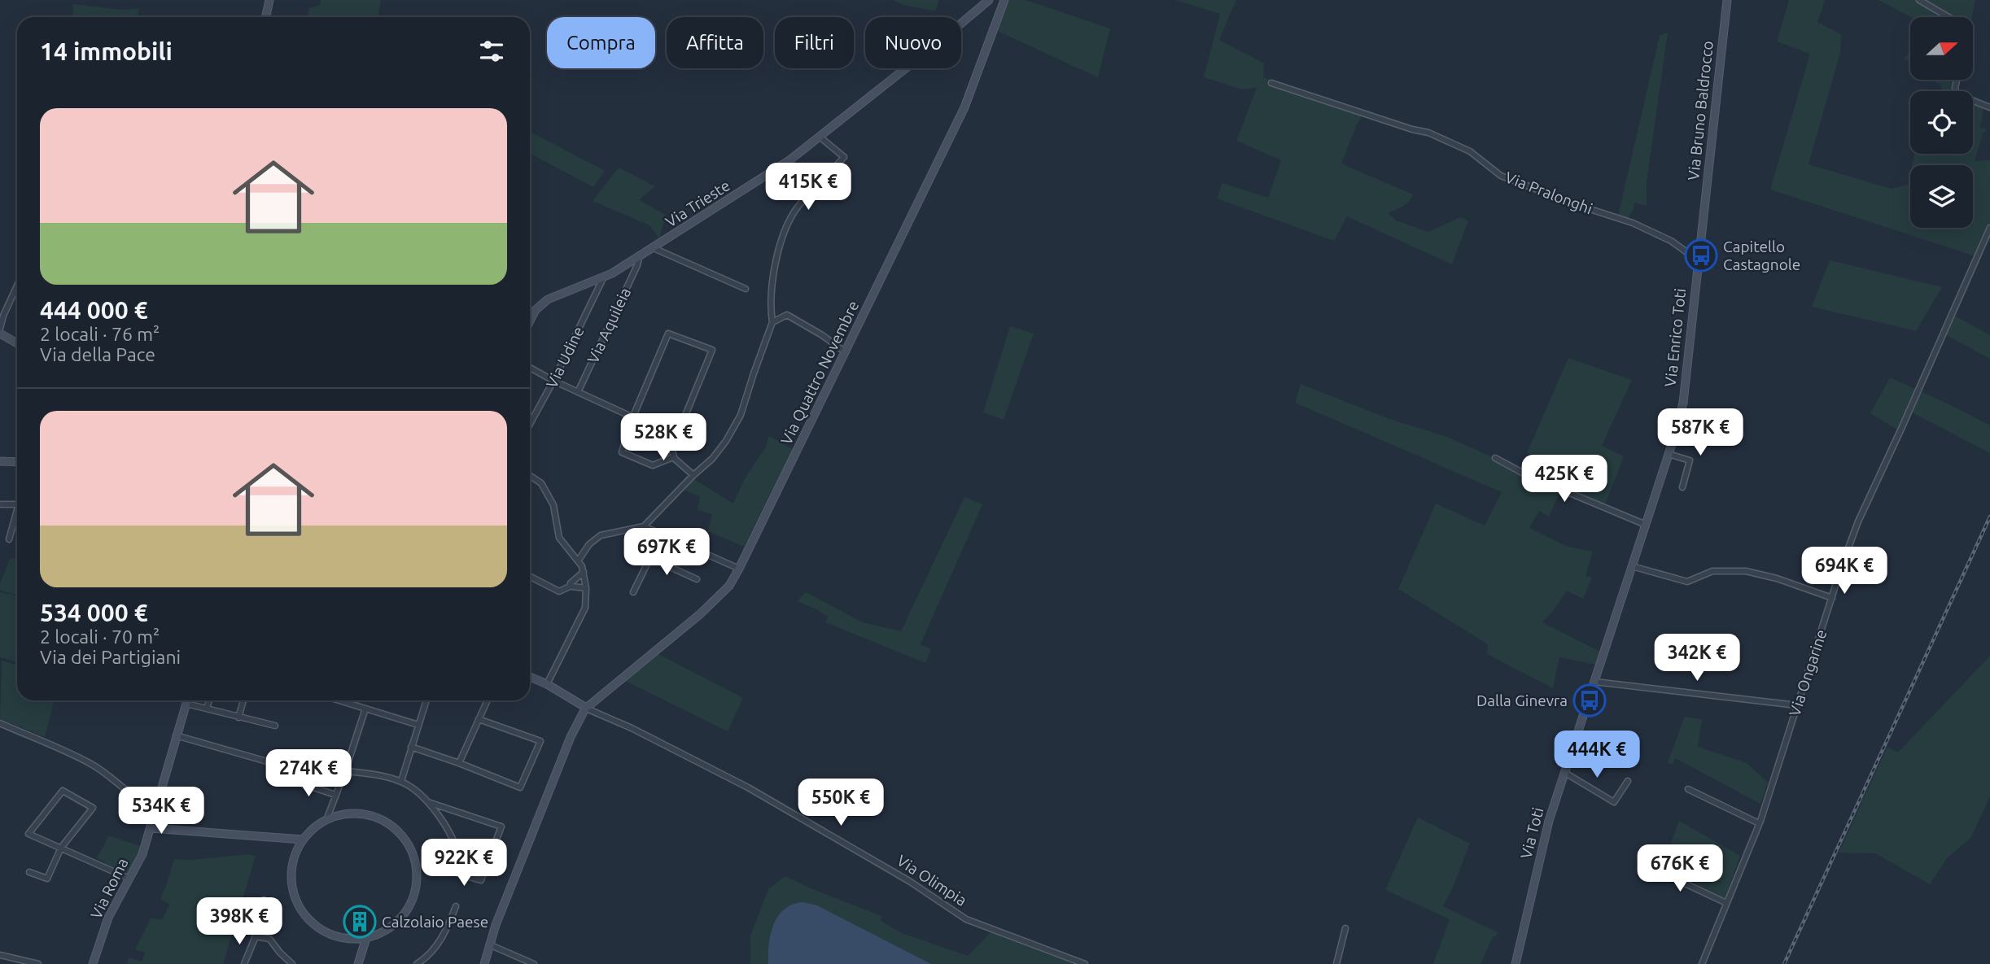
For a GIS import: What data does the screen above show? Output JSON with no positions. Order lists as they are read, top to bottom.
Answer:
{
  "streets": {
    "main road": [
      "Via Bruno Baldrocco",
      "Via Trieste",
      "Via Enrico Toti",
      "Via Quattro Novembre",
      "Via Toti",
      "Via Olimpia",
      "Via Roma"
    ],
    "street": [
      "Via Pralonghi",
      "Via Aquileia",
      "Via Udine",
      "Via Ongarine"
    ]
  },
  "crossings": [
    ["Via Bruno Baldrocco", "Via Enrico Toti"],
    ["Via Pralonghi", "Via Enrico Toti"],
    ["Via Trieste", "Via Aquileia"],
    ["Via Trieste", "Via Udine"],
    ["Via Enrico Toti", "Via Toti"],
    ["Via Quattro Novembre", "Via Olimpia"]
  ],
  "places": {
    "bus stop": ["Capitello Castagnole", "Dalla Ginevra"],
    "building": ["Calzolaio Paese"]
  },
  "north": "right",
  "page": {
    "chip": [
      "Compra",
      "Affitta",
      "Filtri",
      "Nuovo"
    ],
    "heading": "14 immobili",
    "list": [
      {
        "name": "444 000 €",
        "note": "2 locali · 76 m² · Via della Pace"
      },
      {
        "name": "534 000 €",
        "note": "2 locali · 70 m² · Via dei Partigiani"
      }
    ],
    "price": [
      "415K €",
      "587K €",
      "528K €",
      "425K €",
      "697K €",
      "694K €",
      "342K €",
      "444K €",
      "274K €",
      "550K €",
      "534K €",
      "922K €",
      "676K €",
      "398K €"
    ]
  }
}
